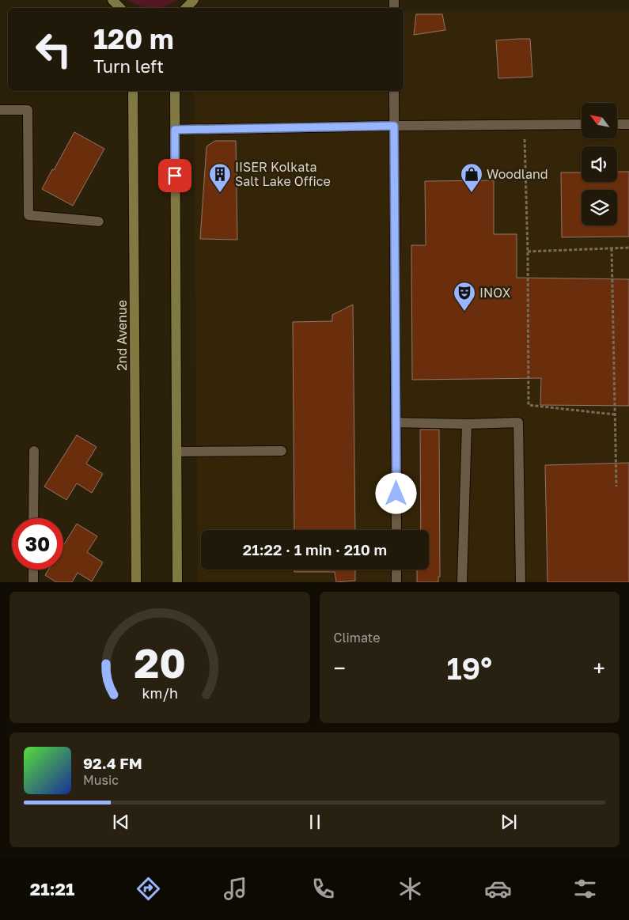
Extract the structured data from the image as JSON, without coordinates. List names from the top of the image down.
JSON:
{
  "streets": {
    "street": ["2nd Avenue"]
  },
  "places": {
    "building": ["IISER Kolkata Salt Lake Office"],
    "shop": ["Woodland"],
    "theatre": ["INOX"]
  },
  "north": "top left",
  "page": {
    "turn": ["120 m", "Turn left"],
    "limit": "30",
    "trip": "21:22 · 1 min · 210 m",
    "tile": "Climate",
    "heat": ["−", "19°", "+"],
    "song": ["92.4 FM", "Music"],
    "tabs": "21:21",
    "gauge": ["20", "km/h"]
  }
}
